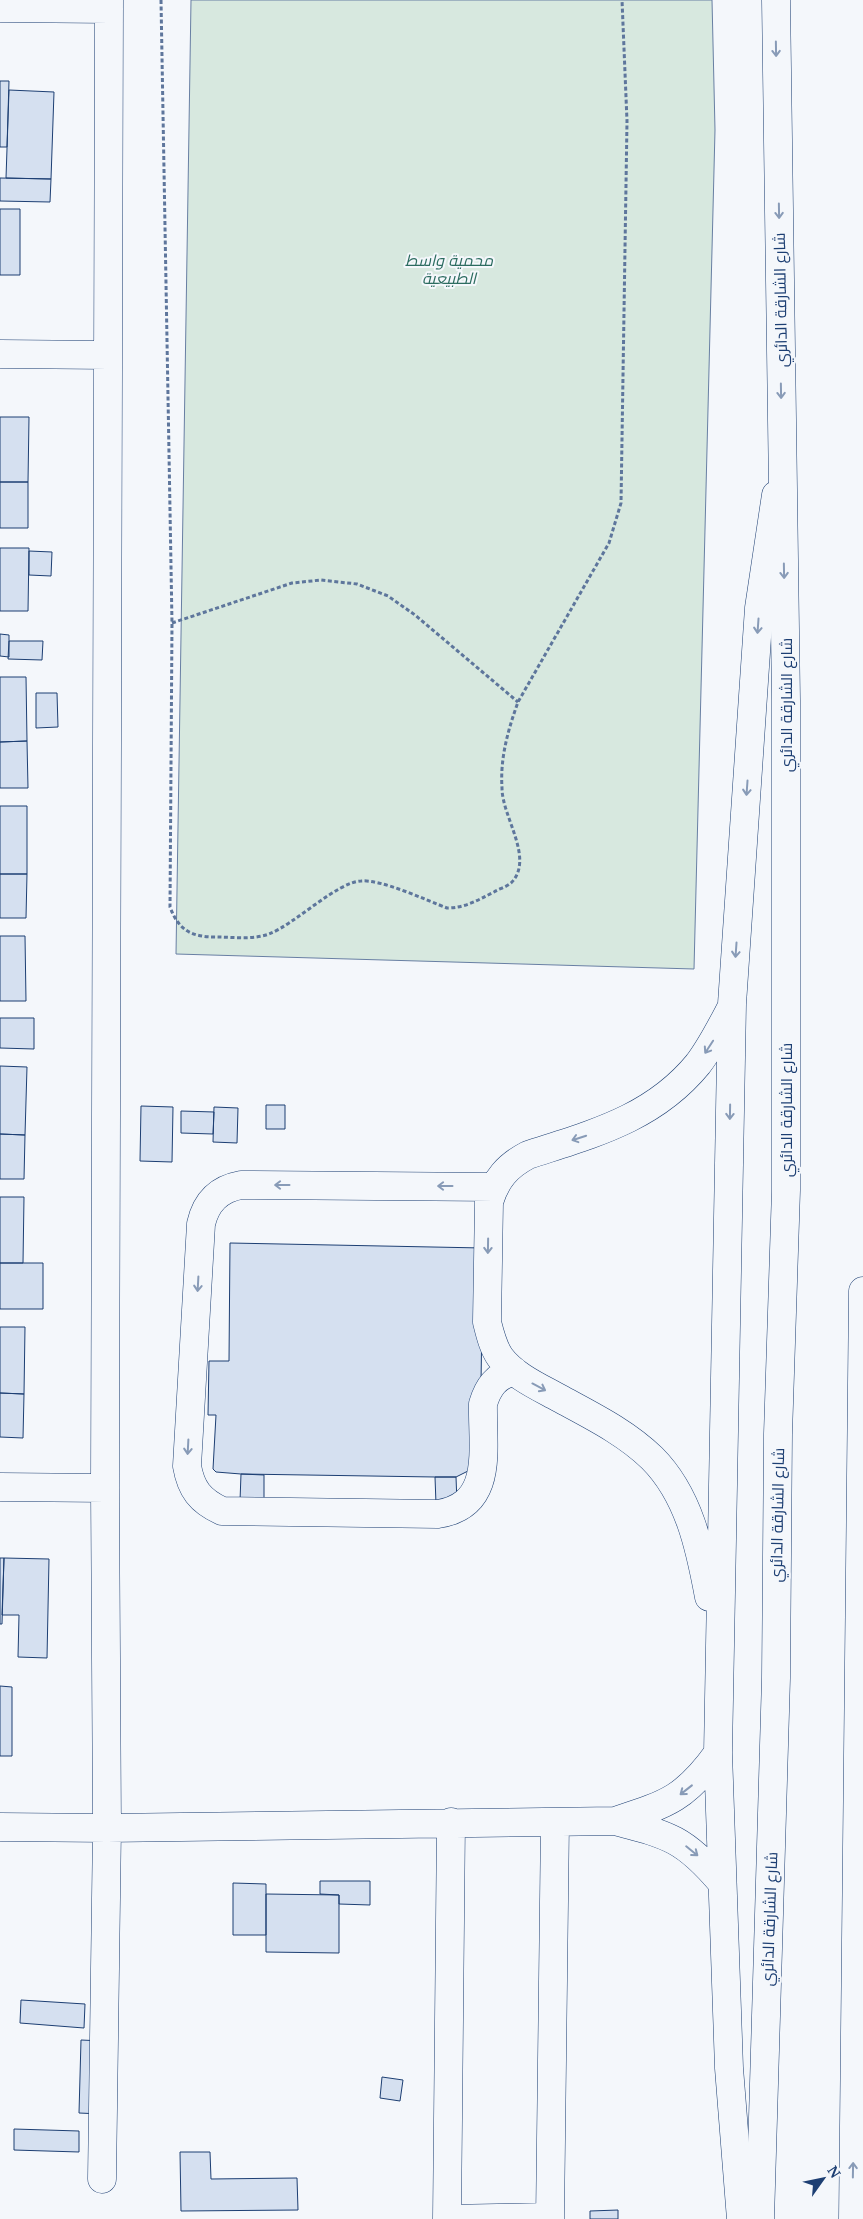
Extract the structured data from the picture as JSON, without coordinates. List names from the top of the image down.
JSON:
{
  "streets": {
    "main road": ["شارع الشارقة الدائري"]
  },
  "parks": ["محمية واسط الطبيعية"],
  "north": "top right"
}
